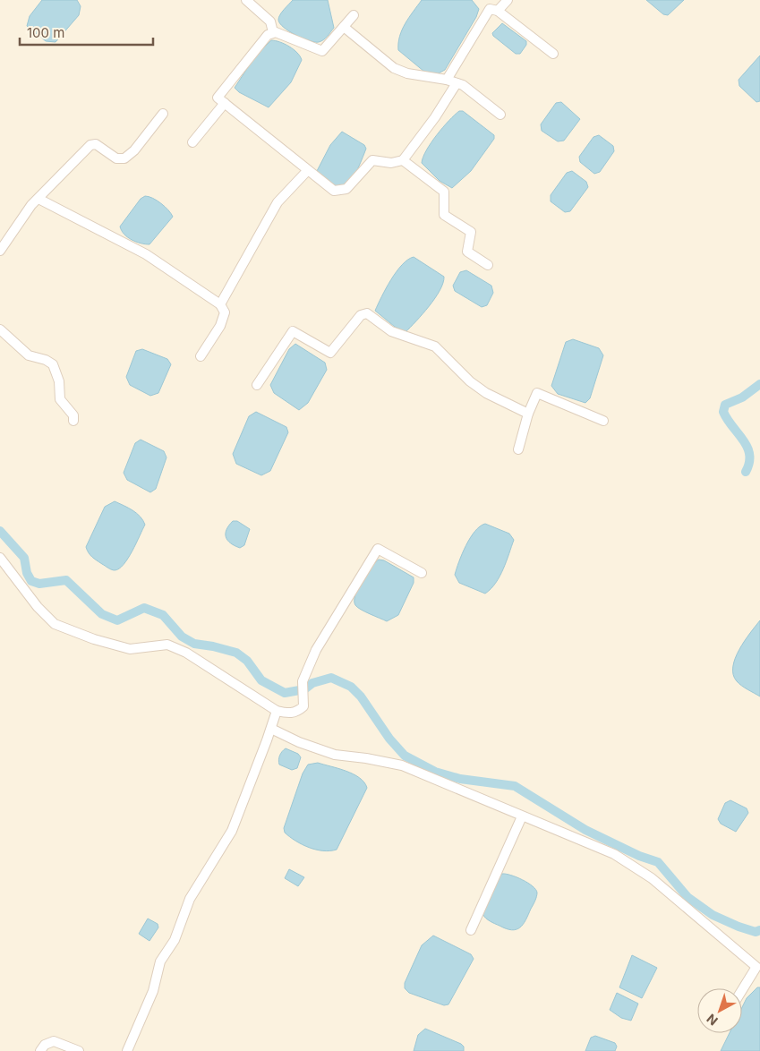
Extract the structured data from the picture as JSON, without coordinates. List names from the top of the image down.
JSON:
{
  "scale_bar": "100 m",
  "north": "bottom left"
}
